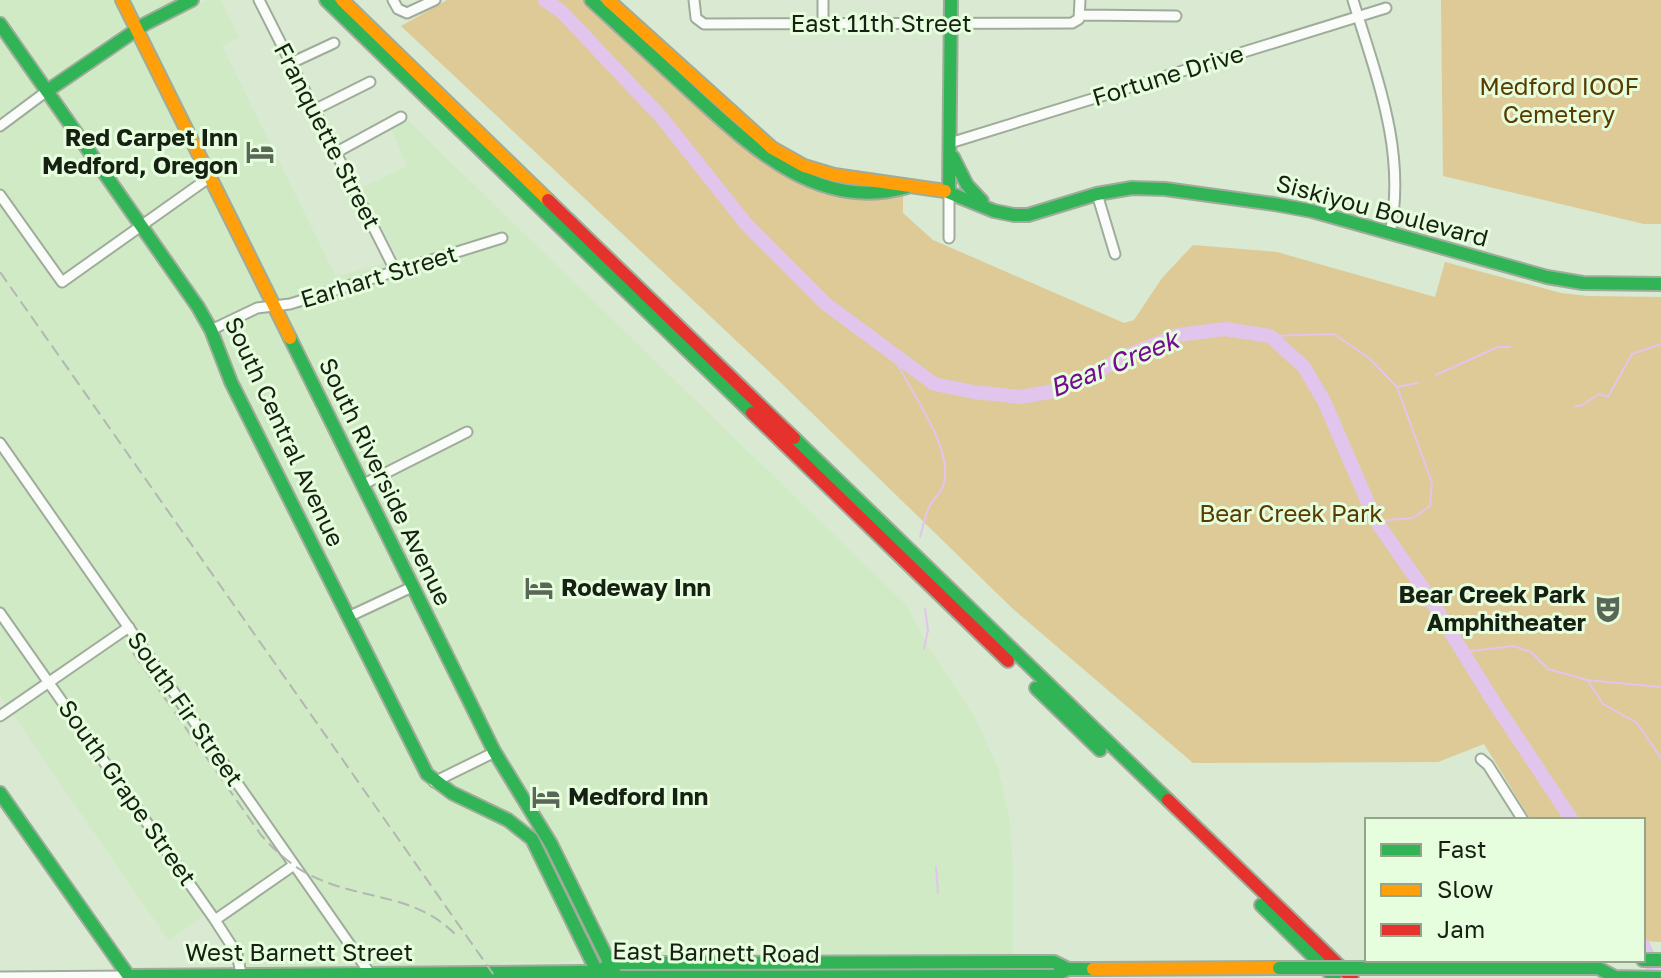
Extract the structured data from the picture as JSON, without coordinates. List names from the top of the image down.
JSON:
{
  "streets": {
    "main road": [
      "Siskiyou Boulevard",
      "South Central Avenue",
      "South Riverside Avenue",
      "West Barnett Street",
      "East Barnett Road"
    ],
    "street": [
      "East 11th Street",
      "Fortune Drive",
      "Franquette Street",
      "Earhart Street",
      "South Fir Street",
      "South Grape Street"
    ]
  },
  "crossings": [
    ["Franquette Street", "Earhart Street"],
    ["Earhart Street", "South Central Avenue"],
    ["Earhart Street", "South Riverside Avenue"],
    ["South Riverside Avenue", "East Barnett Road"],
    ["South Fir Street", "West Barnett Street"],
    ["South Grape Street", "West Barnett Street"],
    ["West Barnett Street", "East Barnett Road"]
  ],
  "water": ["Bear Creek"],
  "parks": ["Medford IOOF Cemetery", "Bear Creek Park"],
  "places": {
    "hotel": ["Red Carpet Inn Medford, Oregon", "Rodeway Inn", "Medford Inn"],
    "theatre": ["Bear Creek Park Amphitheater"]
  },
  "legend": ["Fast", "Slow", "Jam"]
}
